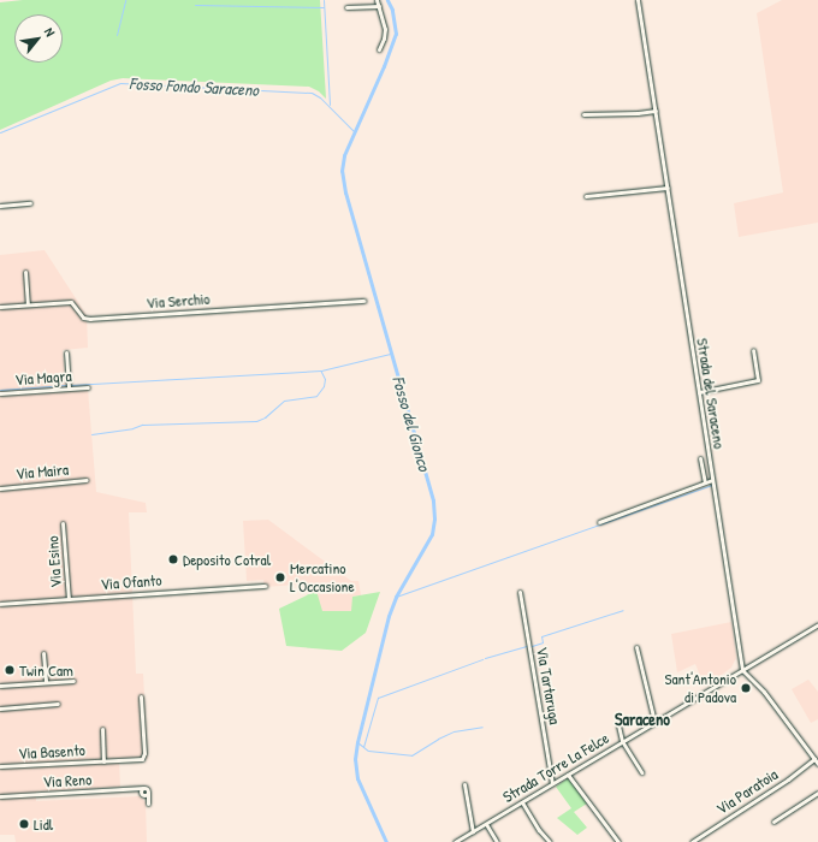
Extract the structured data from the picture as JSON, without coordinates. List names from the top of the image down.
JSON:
{
  "streets": {
    "street": [
      "Via Serchio",
      "Via Magra",
      "Strada del Saraceno",
      "Via Maira",
      "Via Esino",
      "Via Ofanto",
      "Via Tartaruga",
      "Via Basento",
      "Strada Torre La Felce",
      "Via Reno",
      "Via Paratoia"
    ]
  },
  "crossings": [
    ["Strada del Saraceno", "Strada Torre La Felce"],
    ["Via Esino", "Via Ofanto"],
    ["Via Tartaruga", "Strada Torre La Felce"]
  ],
  "districts": ["Saraceno"],
  "water": ["Fosso Fondo Saraceno", "Fosso del Gionco"],
  "places": [
    "Deposito Cotral",
    "Mercatino L'Occasione",
    "Twin Cam",
    "Sant'Antonio di Padova",
    "Lidl"
  ],
  "north": "top right"
}
